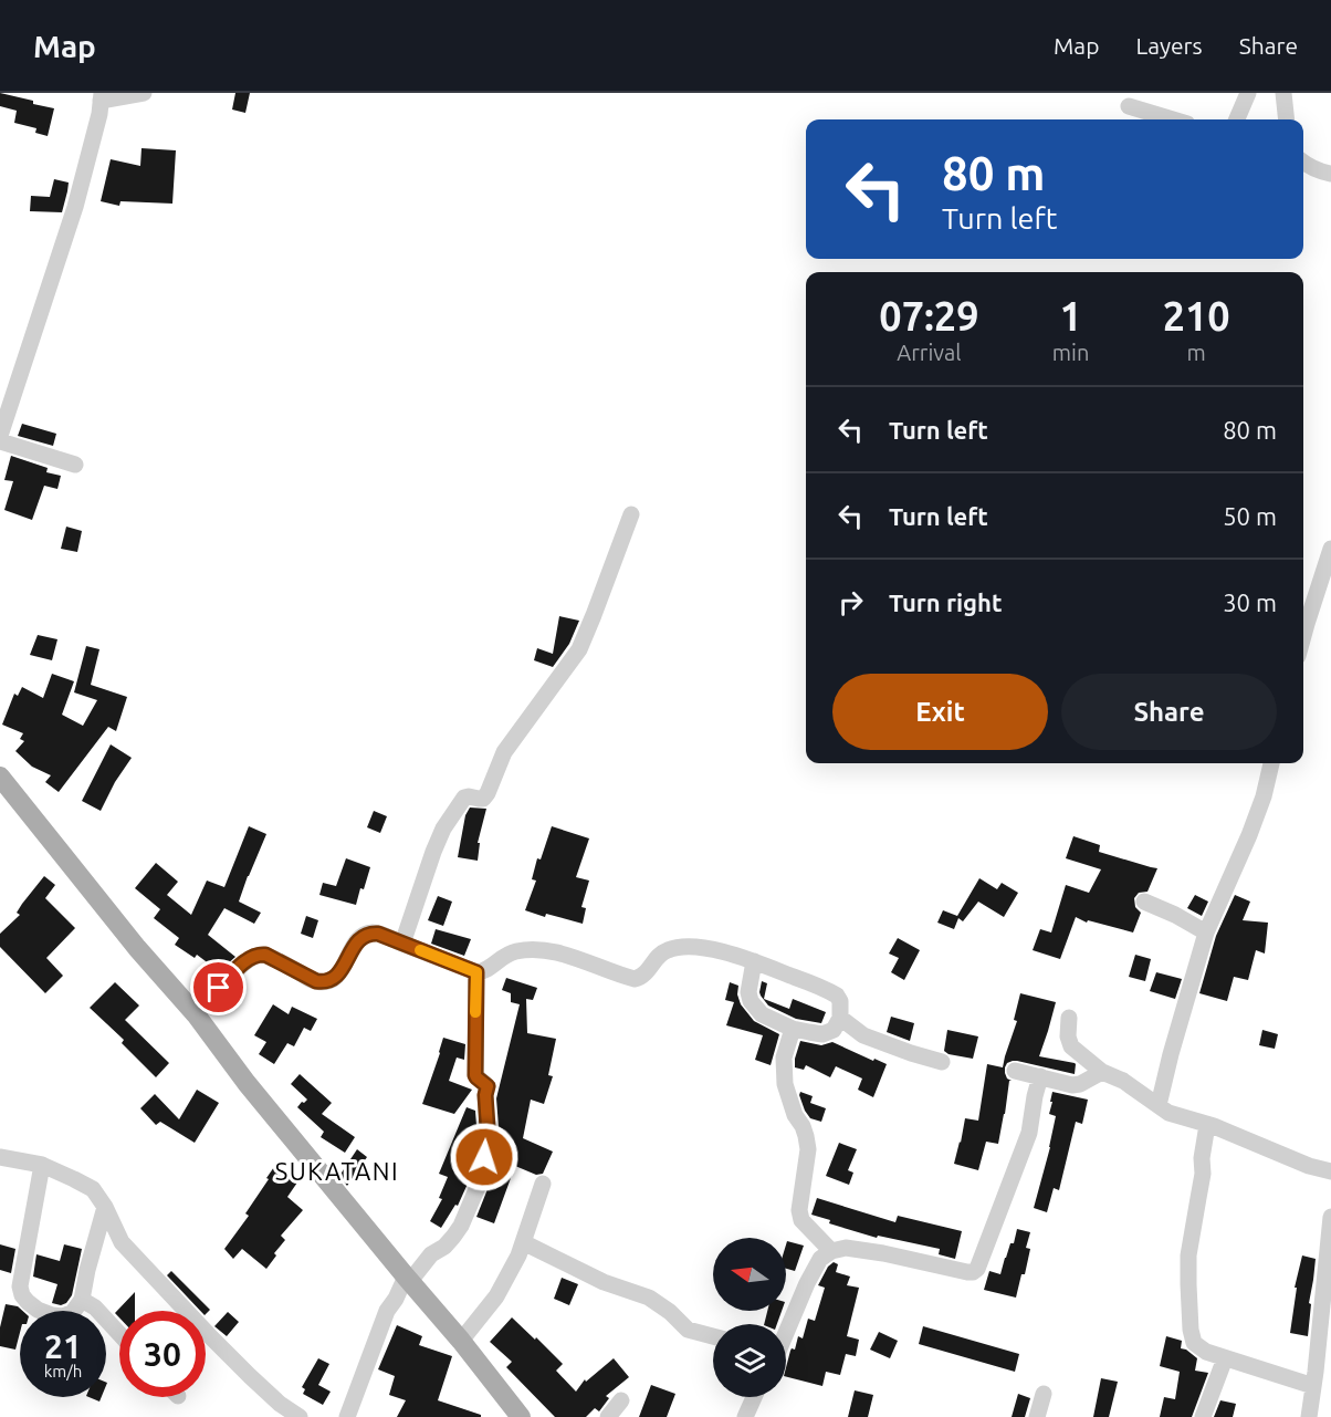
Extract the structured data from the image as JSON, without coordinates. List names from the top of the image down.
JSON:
{
  "districts": ["SUKATANI"],
  "north": "left",
  "page": {
    "header": "Map",
    "nav": ["Map", "Layers", "Share"],
    "turn": ["80 m", "Turn left"],
    "eta": [
      "07:29",
      "Arrival",
      "1",
      "min",
      "210",
      "m"
    ],
    "list": [
      {
        "name": "Turn left",
        "value": "80 m"
      },
      {
        "name": "Turn left",
        "value": "50 m"
      },
      {
        "name": "Turn right",
        "value": "30 m"
      }
    ],
    "buttons": ["Exit", "Share"],
    "speed": "21 km/h",
    "limit": "30"
  }
}
